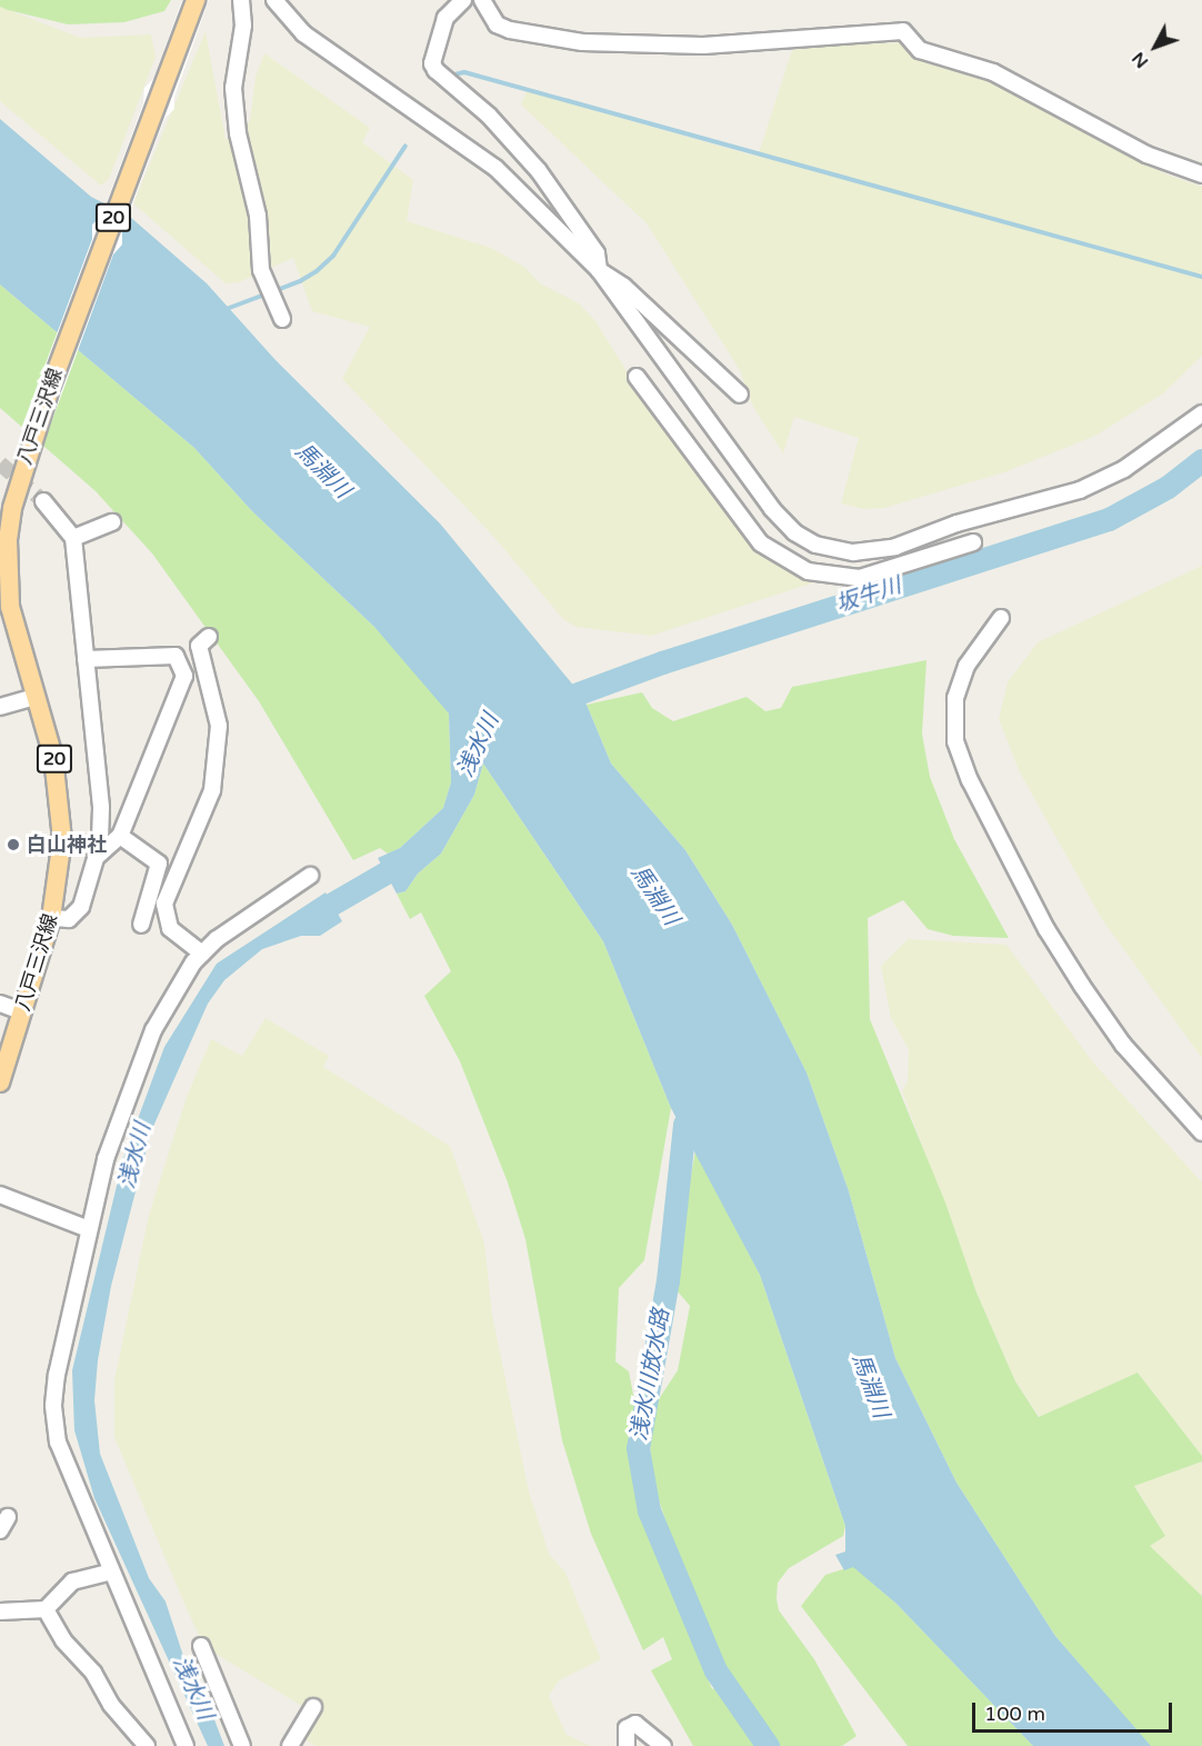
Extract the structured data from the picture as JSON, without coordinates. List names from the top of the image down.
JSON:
{
  "streets": {
    "main road": ["20", "八戸三沢線"]
  },
  "water": [
    "馬淵川",
    "坂牛川",
    "浅水川",
    "浅水川放水路"
  ],
  "places": ["白山神社"],
  "scale_bar": "100 m",
  "north": "bottom left"
}
